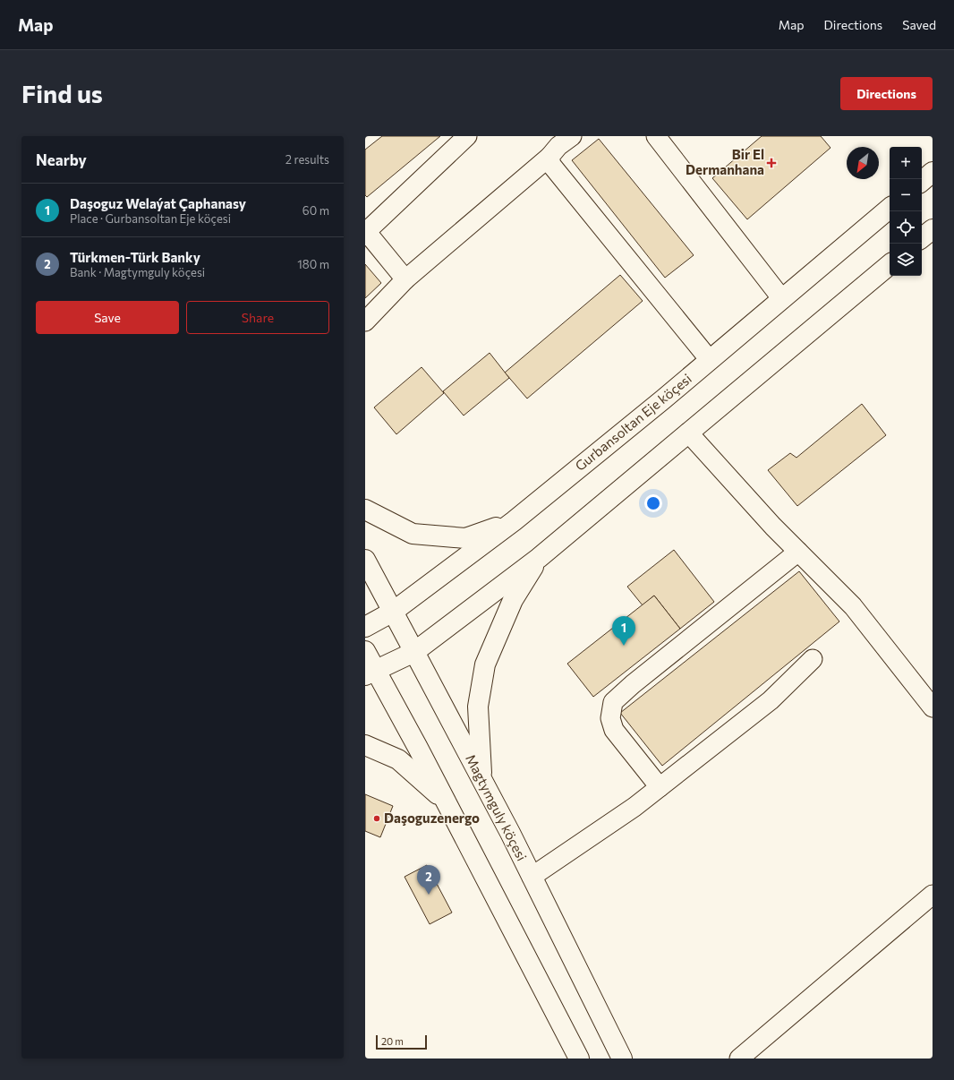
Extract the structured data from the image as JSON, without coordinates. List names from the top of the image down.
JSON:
{
  "streets": {
    "main road": ["Gurbansoltan Eje köçesi", "Magtymguly köçesi"]
  },
  "crossings": [
    ["Gurbansoltan Eje köçesi", "Magtymguly köçesi"]
  ],
  "places": {
    "health": ["Bir El Dermanhana"],
    "other": ["Daşoguzenergo"]
  },
  "scale_bar": "20 m",
  "north": "bottom left",
  "page": {
    "header": "Map",
    "nav": ["Map", "Directions", "Saved"],
    "buttons": [
      "Directions",
      ["Save", "Share"]
    ],
    "title": "Find us",
    "heading": ["Nearby", "2 results"],
    "map_buttons": ["+", "−"],
    "list": [
      {
        "mark": "1",
        "name": "Daşoguz Welaýat Çaphanasy",
        "note": "Place · Gurbansoltan Eje köçesi",
        "value": "60 m"
      },
      {
        "mark": "2",
        "name": "Türkmen-Türk Banky",
        "note": "Bank · Magtymguly köçesi",
        "value": "180 m"
      }
    ],
    "pins": ["1", "2"],
    "scale": "20 m"
  }
}
